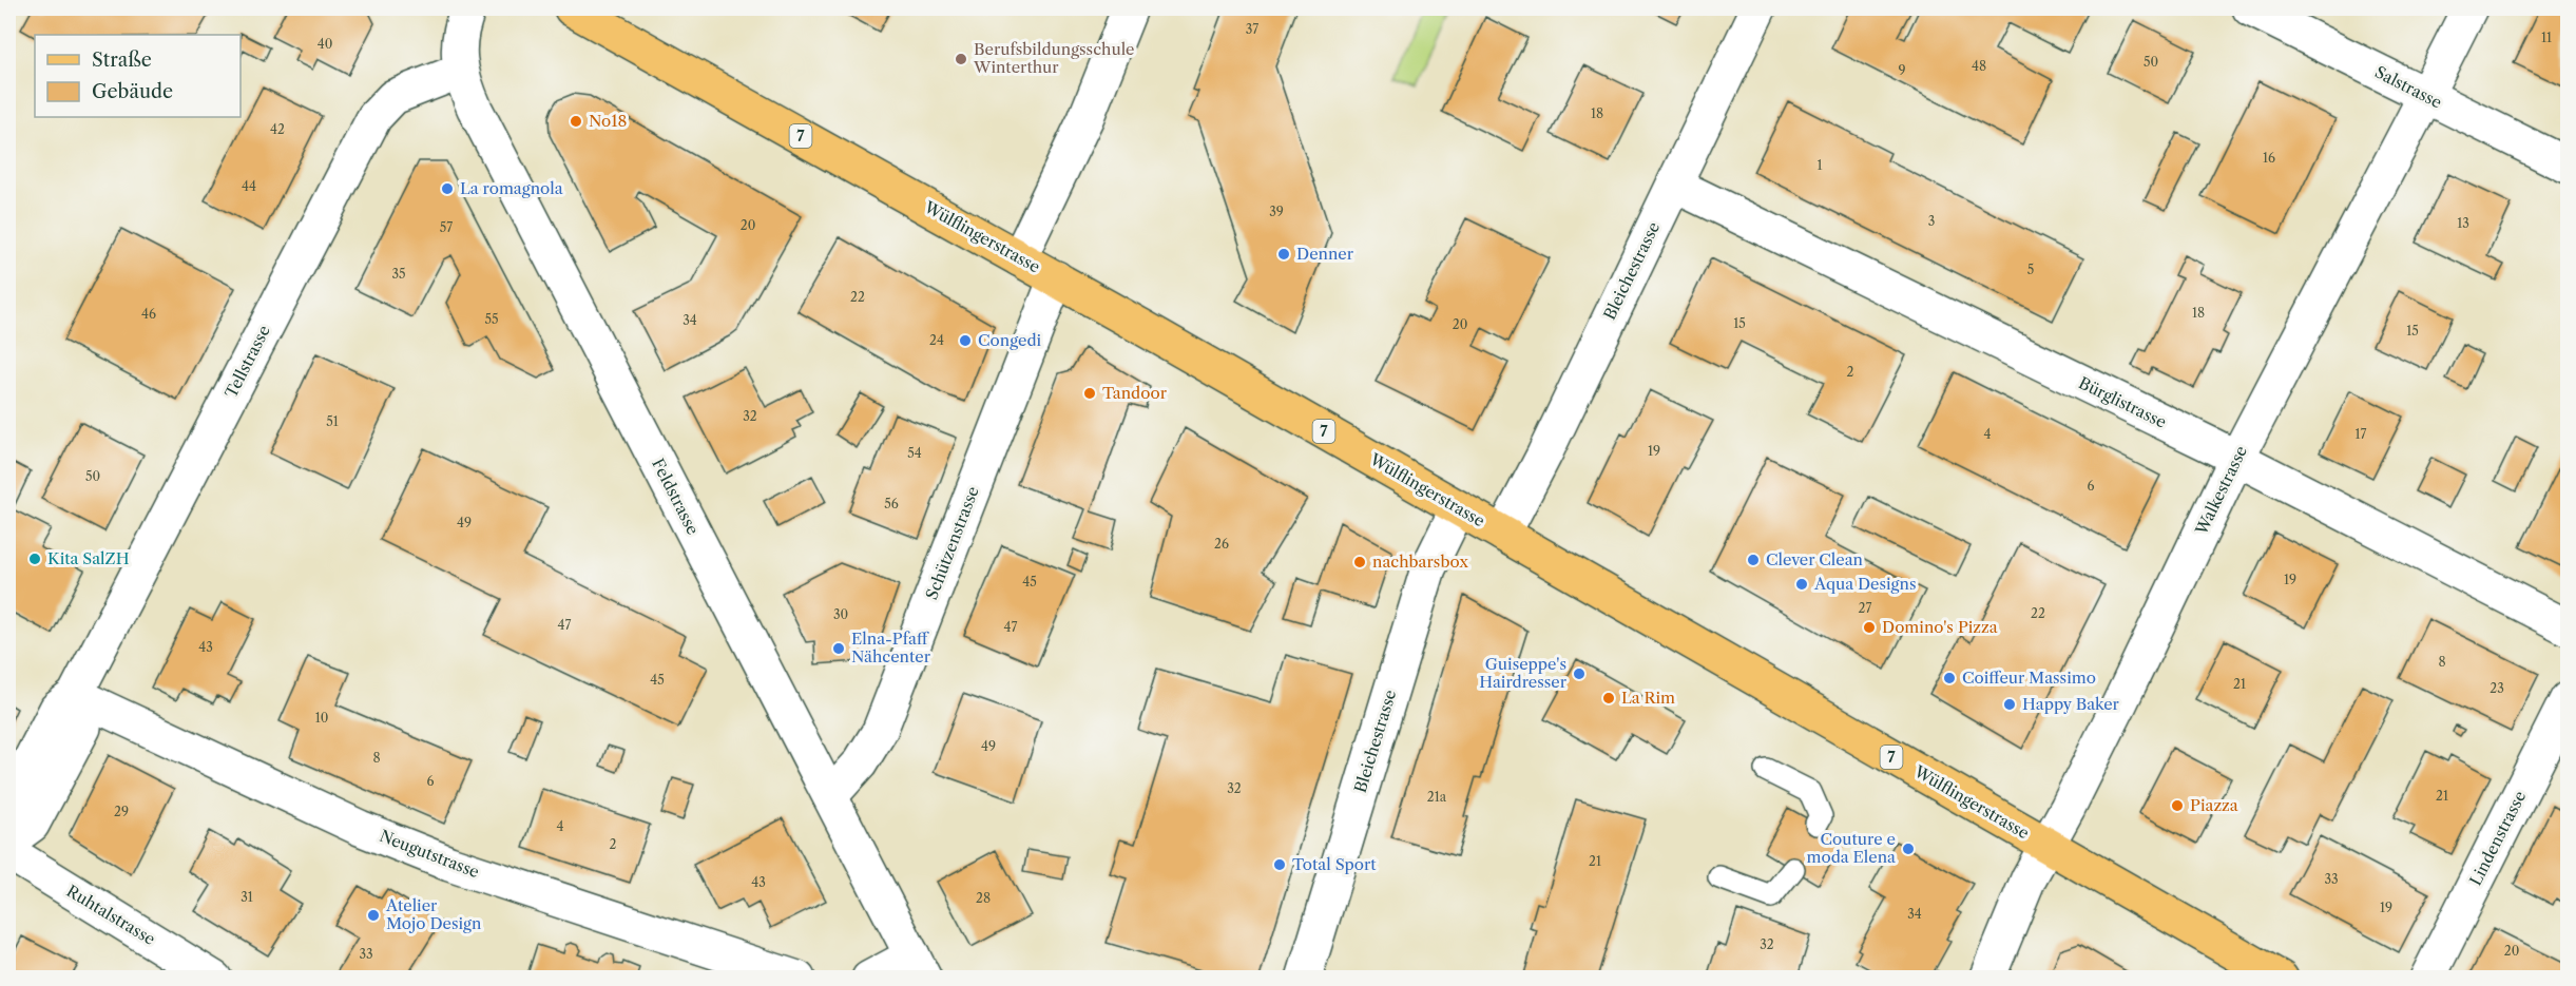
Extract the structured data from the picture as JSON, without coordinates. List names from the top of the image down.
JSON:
{
  "streets": {
    "main road": ["7", "Wülflingerstrasse"],
    "street": [
      "Salstrasse",
      "Bleichestrasse",
      "Tellstrasse",
      "Bürglistrasse",
      "Walkestrasse",
      "Feldstrasse",
      "Schützenstrasse",
      "Lindenstrasse",
      "Neugutstrasse",
      "Ruhtalstrasse"
    ]
  },
  "crossings": [
    ["Salstrasse", "Walkestrasse"],
    ["Wülflingerstrasse", "Bleichestrasse"],
    ["Wülflingerstrasse", "Walkestrasse"],
    ["Wülflingerstrasse", "Schützenstrasse"],
    ["Bleichestrasse", "Bürglistrasse"],
    ["Tellstrasse", "Feldstrasse"],
    ["Tellstrasse", "Neugutstrasse"],
    ["Bürglistrasse", "Walkestrasse"],
    ["Feldstrasse", "Schützenstrasse"]
  ],
  "places": [
    "Berufsbildungsschule Winterthur",
    "No18",
    "La romagnola",
    "Denner",
    "Congedi",
    "Tandoor",
    "Kita SalZH",
    "Clever Clean",
    "nachbarsbox",
    "Aqua Designs",
    "Domino's Pizza",
    "Elna-Pfaff Nähcenter",
    "Guiseppe's Hairdresser",
    "Coiffeur Massimo",
    "La Rim",
    "Happy Baker",
    "Piazza",
    "Couture e moda Elena",
    "Total Sport",
    "Atelier Mojo Design"
  ],
  "house_numbers": [
    "37",
    "11",
    "40",
    "50",
    "48",
    "9",
    "18",
    "42",
    "16",
    "1",
    "44",
    "39",
    "3",
    "13",
    "20",
    "57",
    "5",
    "35",
    "22",
    "18",
    "46",
    "55",
    "34",
    "15",
    "20",
    "15",
    "24",
    "2",
    "32",
    "51",
    "4",
    "17",
    "19",
    "54",
    "50",
    "6",
    "56",
    "49",
    "26",
    "19",
    "45",
    "27",
    "22",
    "30",
    "47",
    "47",
    "43",
    "8",
    "45",
    "21",
    "23",
    "10",
    "49",
    "8",
    "6",
    "32",
    "21",
    "21a",
    "29",
    "4",
    "2",
    "21",
    "33",
    "43",
    "31",
    "28",
    "19",
    "34",
    "32",
    "20",
    "33"
  ],
  "legend": ["Straße", "Gebäude"]
}
